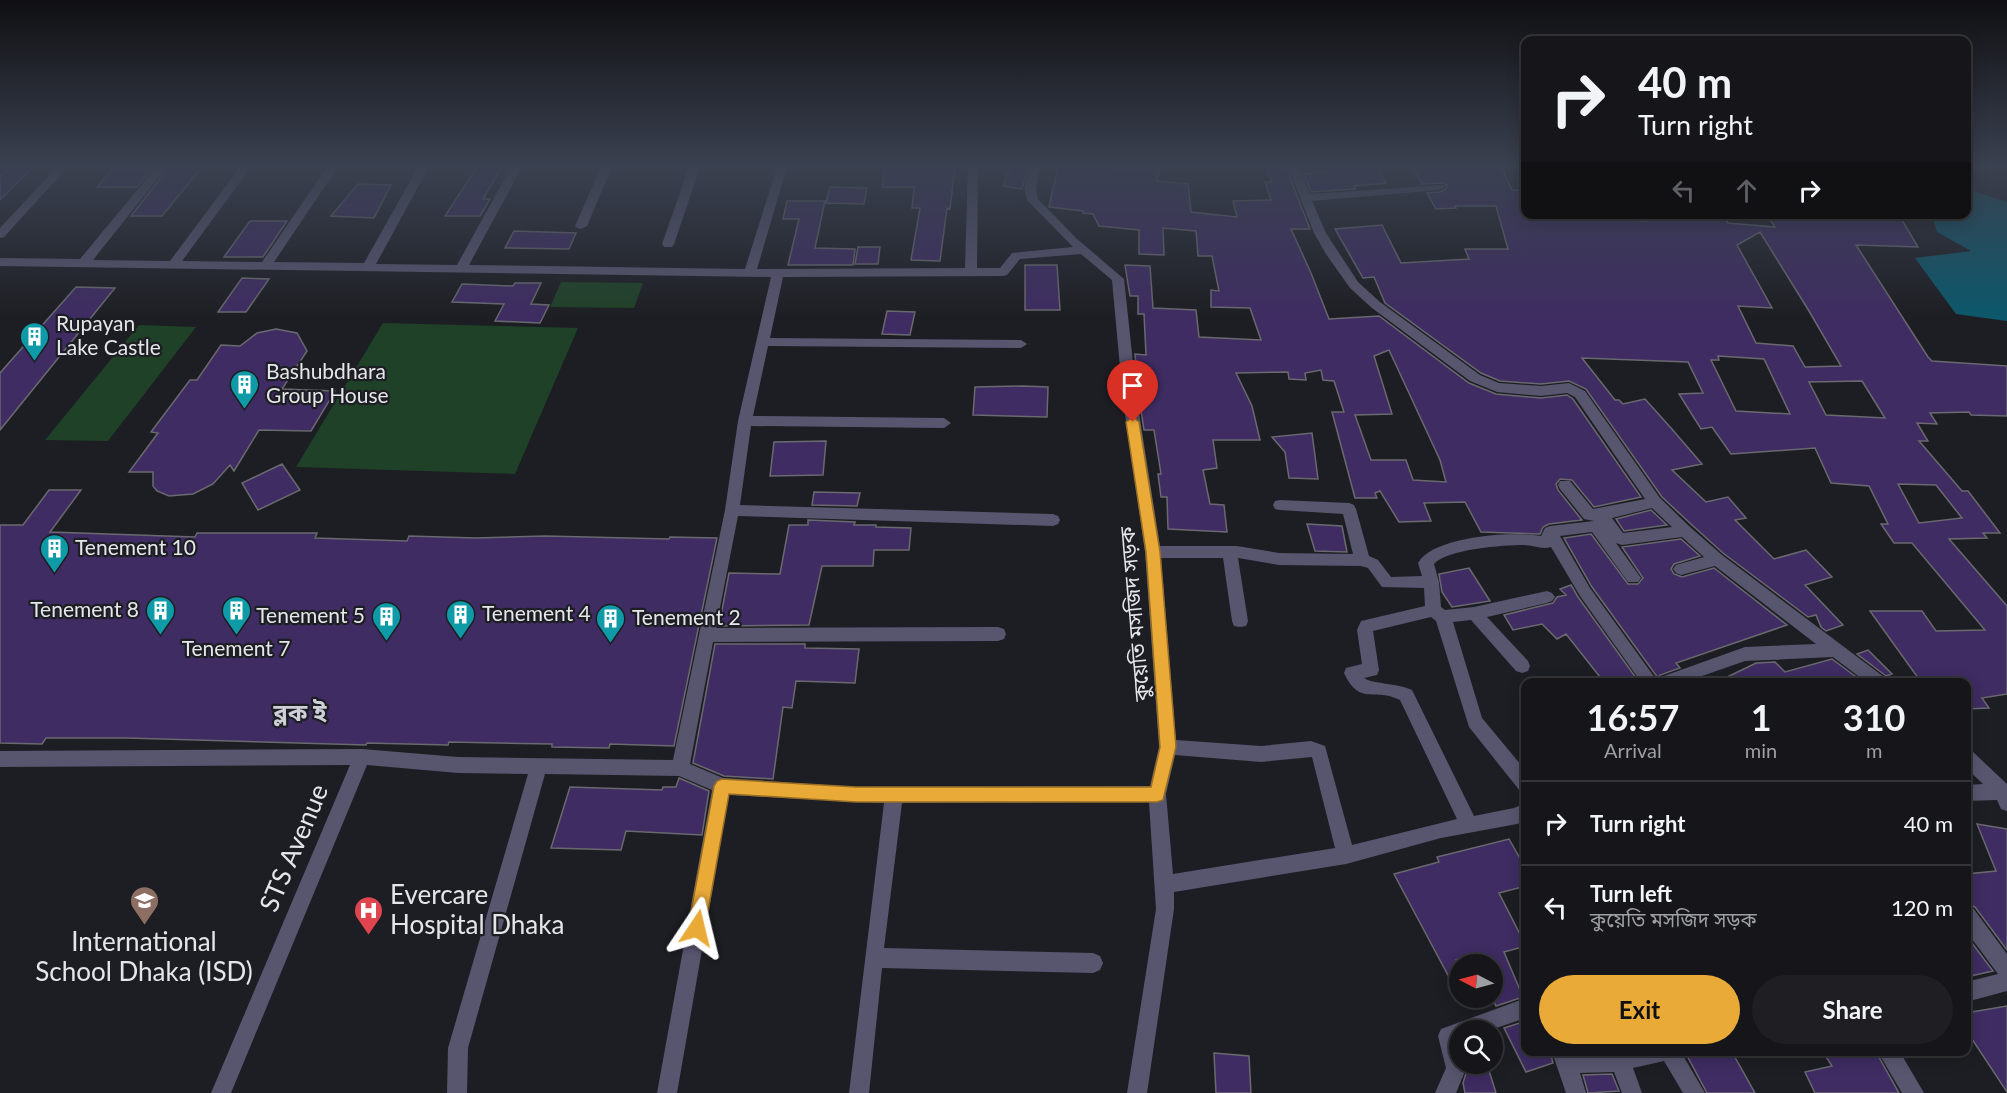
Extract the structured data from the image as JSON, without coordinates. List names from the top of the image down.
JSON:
{
  "streets": {
    "street": ["কুয়েতি মসজিদ সড়ক", "STS Avenue"]
  },
  "districts": ["ব্লক ই"],
  "places": {
    "building": [
      "Rupayan Lake Castle",
      "Bashubdhara Group House",
      "Tenement 10",
      "Tenement 8",
      "Tenement 7",
      "Tenement 4",
      "Tenement 5",
      "Tenement 2"
    ],
    "school or university": ["International School Dhaka (ISD)"],
    "hospital": ["Evercare Hospital Dhaka"]
  },
  "north": "left",
  "page": {
    "turn": ["40 m", "Turn right"],
    "eta": [
      "16:57",
      "Arrival",
      "1",
      "min",
      "310",
      "m"
    ],
    "list": [
      {
        "name": "Turn right",
        "value": "40 m"
      },
      {
        "name": "Turn left",
        "note": "কুয়েতি মসজিদ সড়ক",
        "value": "120 m"
      }
    ],
    "buttons": ["Exit", "Share"]
  }
}
